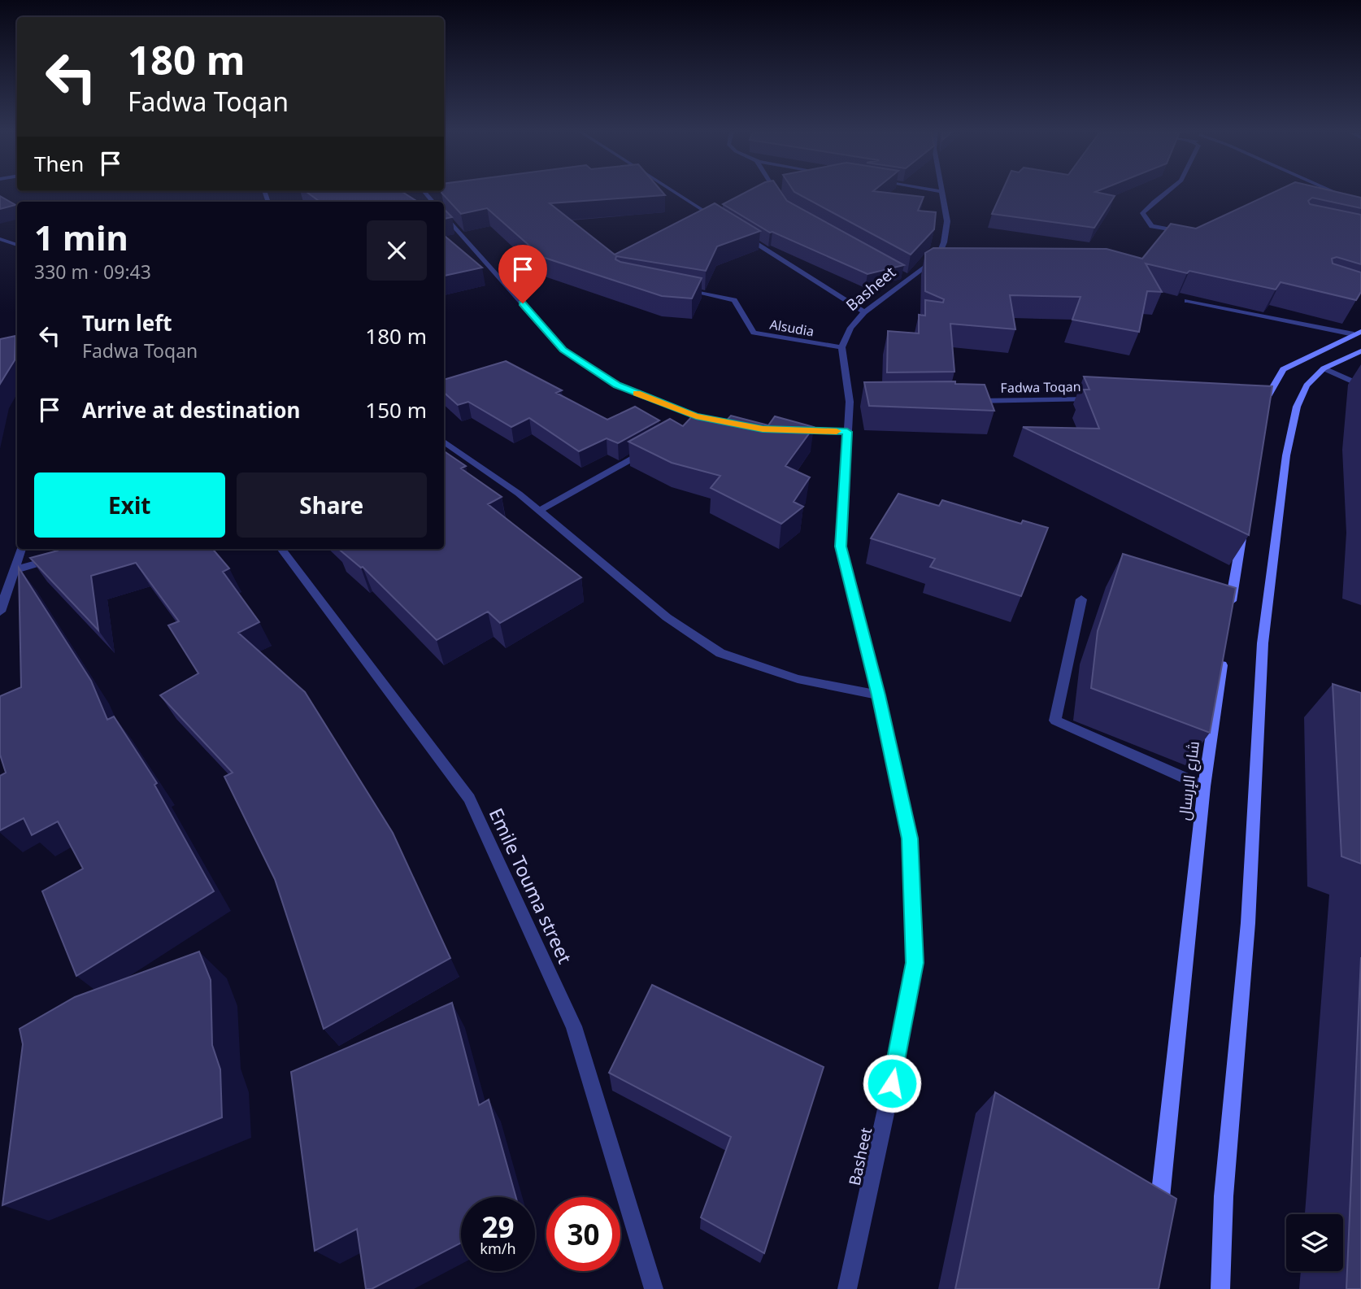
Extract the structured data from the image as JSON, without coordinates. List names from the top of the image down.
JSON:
{
  "streets": {
    "main road": ["شارع الإرسال"],
    "street": [
      "Basheet",
      "Alsudia",
      "Fadwa Toqan",
      "Emile Touma street"
    ]
  },
  "crossings": [
    ["Basheet", "Alsudia"]
  ],
  "page": {
    "turn": ["180 m", "Fadwa Toqan"],
    "then": "Then",
    "heading": ["1 min", "330 m · 09:43"],
    "list": [
      {
        "name": "Turn left",
        "note": "Fadwa Toqan",
        "value": "180 m"
      },
      {
        "name": "Arrive at destination",
        "value": "150 m"
      }
    ],
    "buttons": ["Exit", "Share"],
    "speed": "29 km/h",
    "limit": "30"
  }
}
